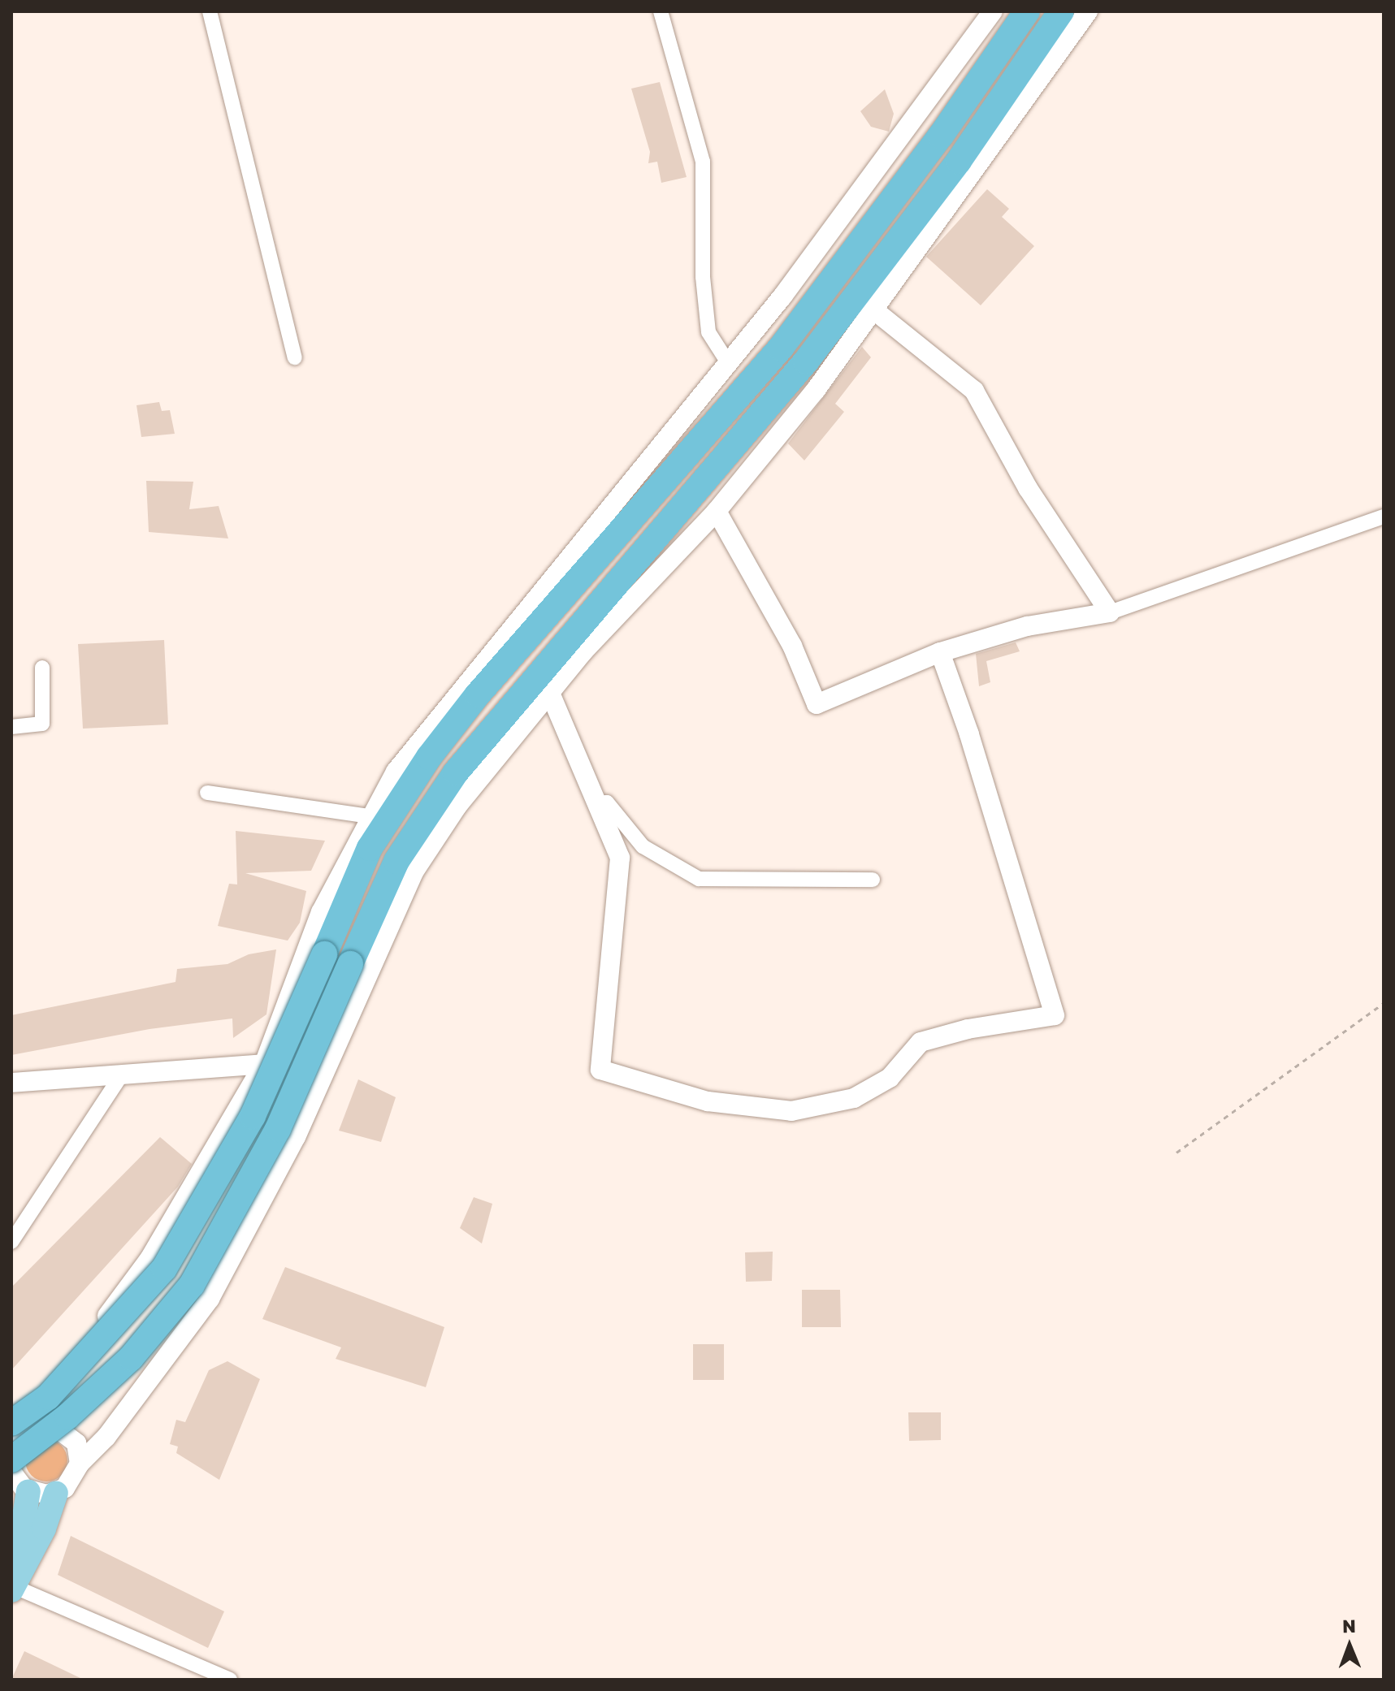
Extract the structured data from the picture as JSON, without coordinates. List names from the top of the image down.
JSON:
{
  "north": "top"
}
